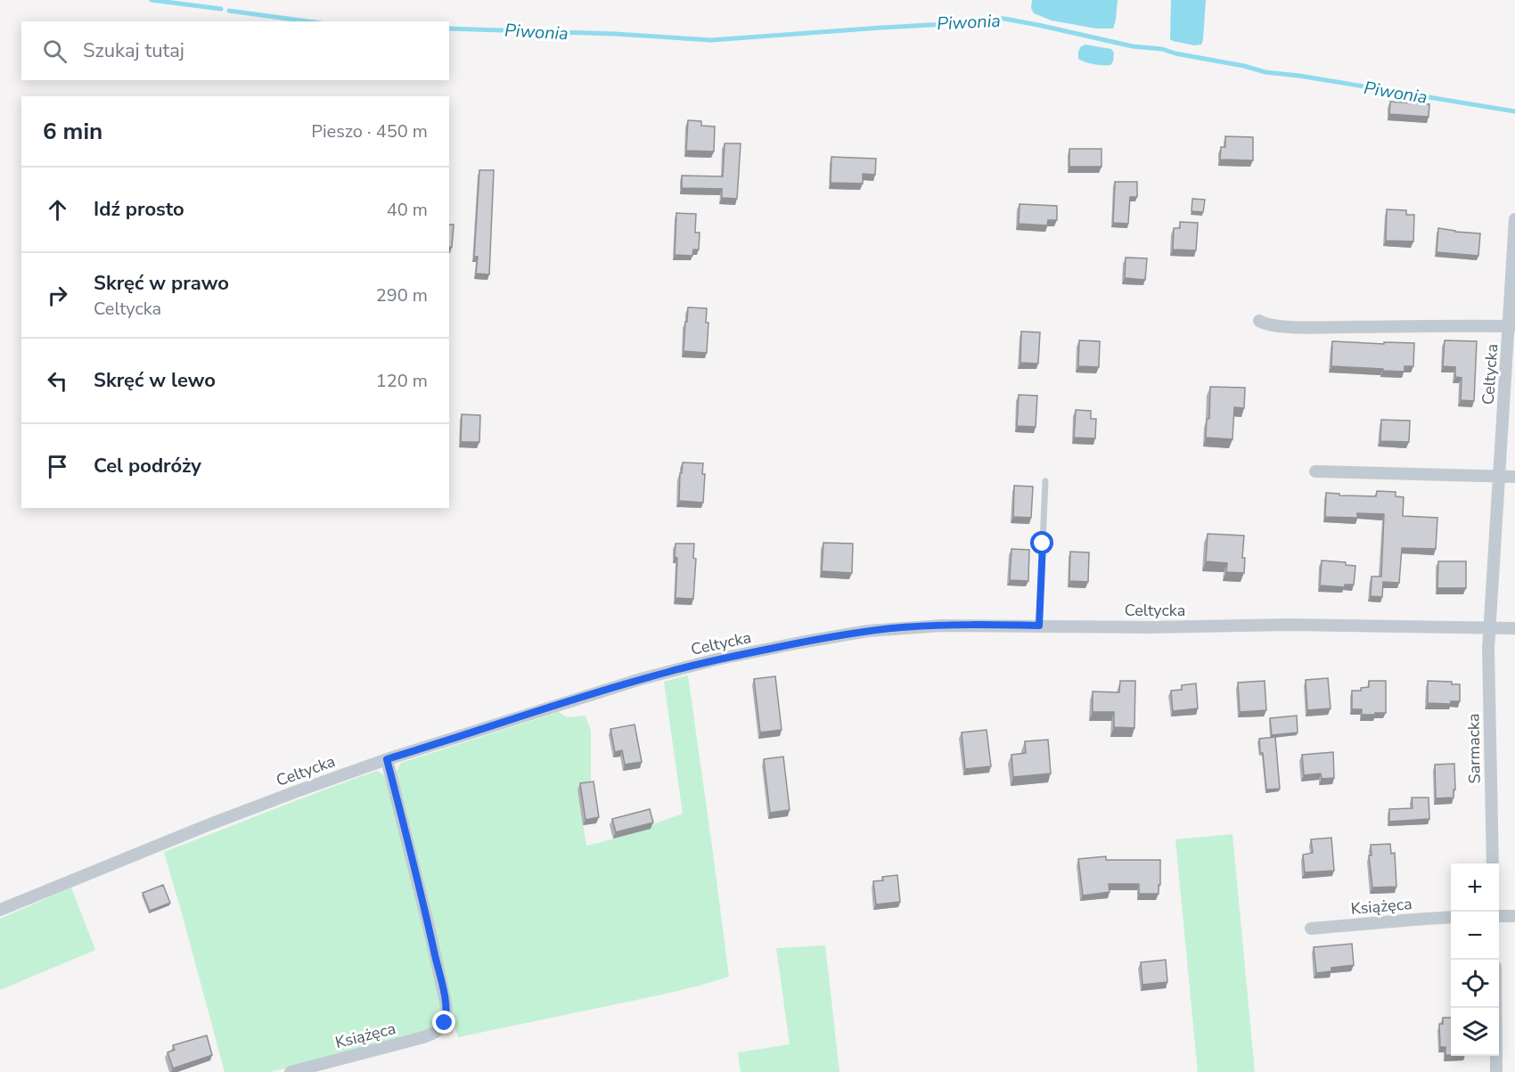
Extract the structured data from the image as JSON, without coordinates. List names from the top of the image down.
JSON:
{
  "streets": {
    "street": ["Celtycka", "Sarmacka", "Książęca"]
  },
  "crossings": [
    ["Celtycka", "Sarmacka"],
    ["Celtycka", "Książęca"]
  ],
  "water": ["Piwonia"],
  "page": {
    "search": "Szukaj tutaj",
    "heading": ["6 min", "Pieszo · 450 m"],
    "list": [
      ["Idź prosto", "40 m"],
      ["Skręć w prawo", "Celtycka", "290 m"],
      ["Skręć w lewo", "120 m"],
      "Cel podróży"
    ],
    "map_buttons": ["+", "−"]
  }
}
